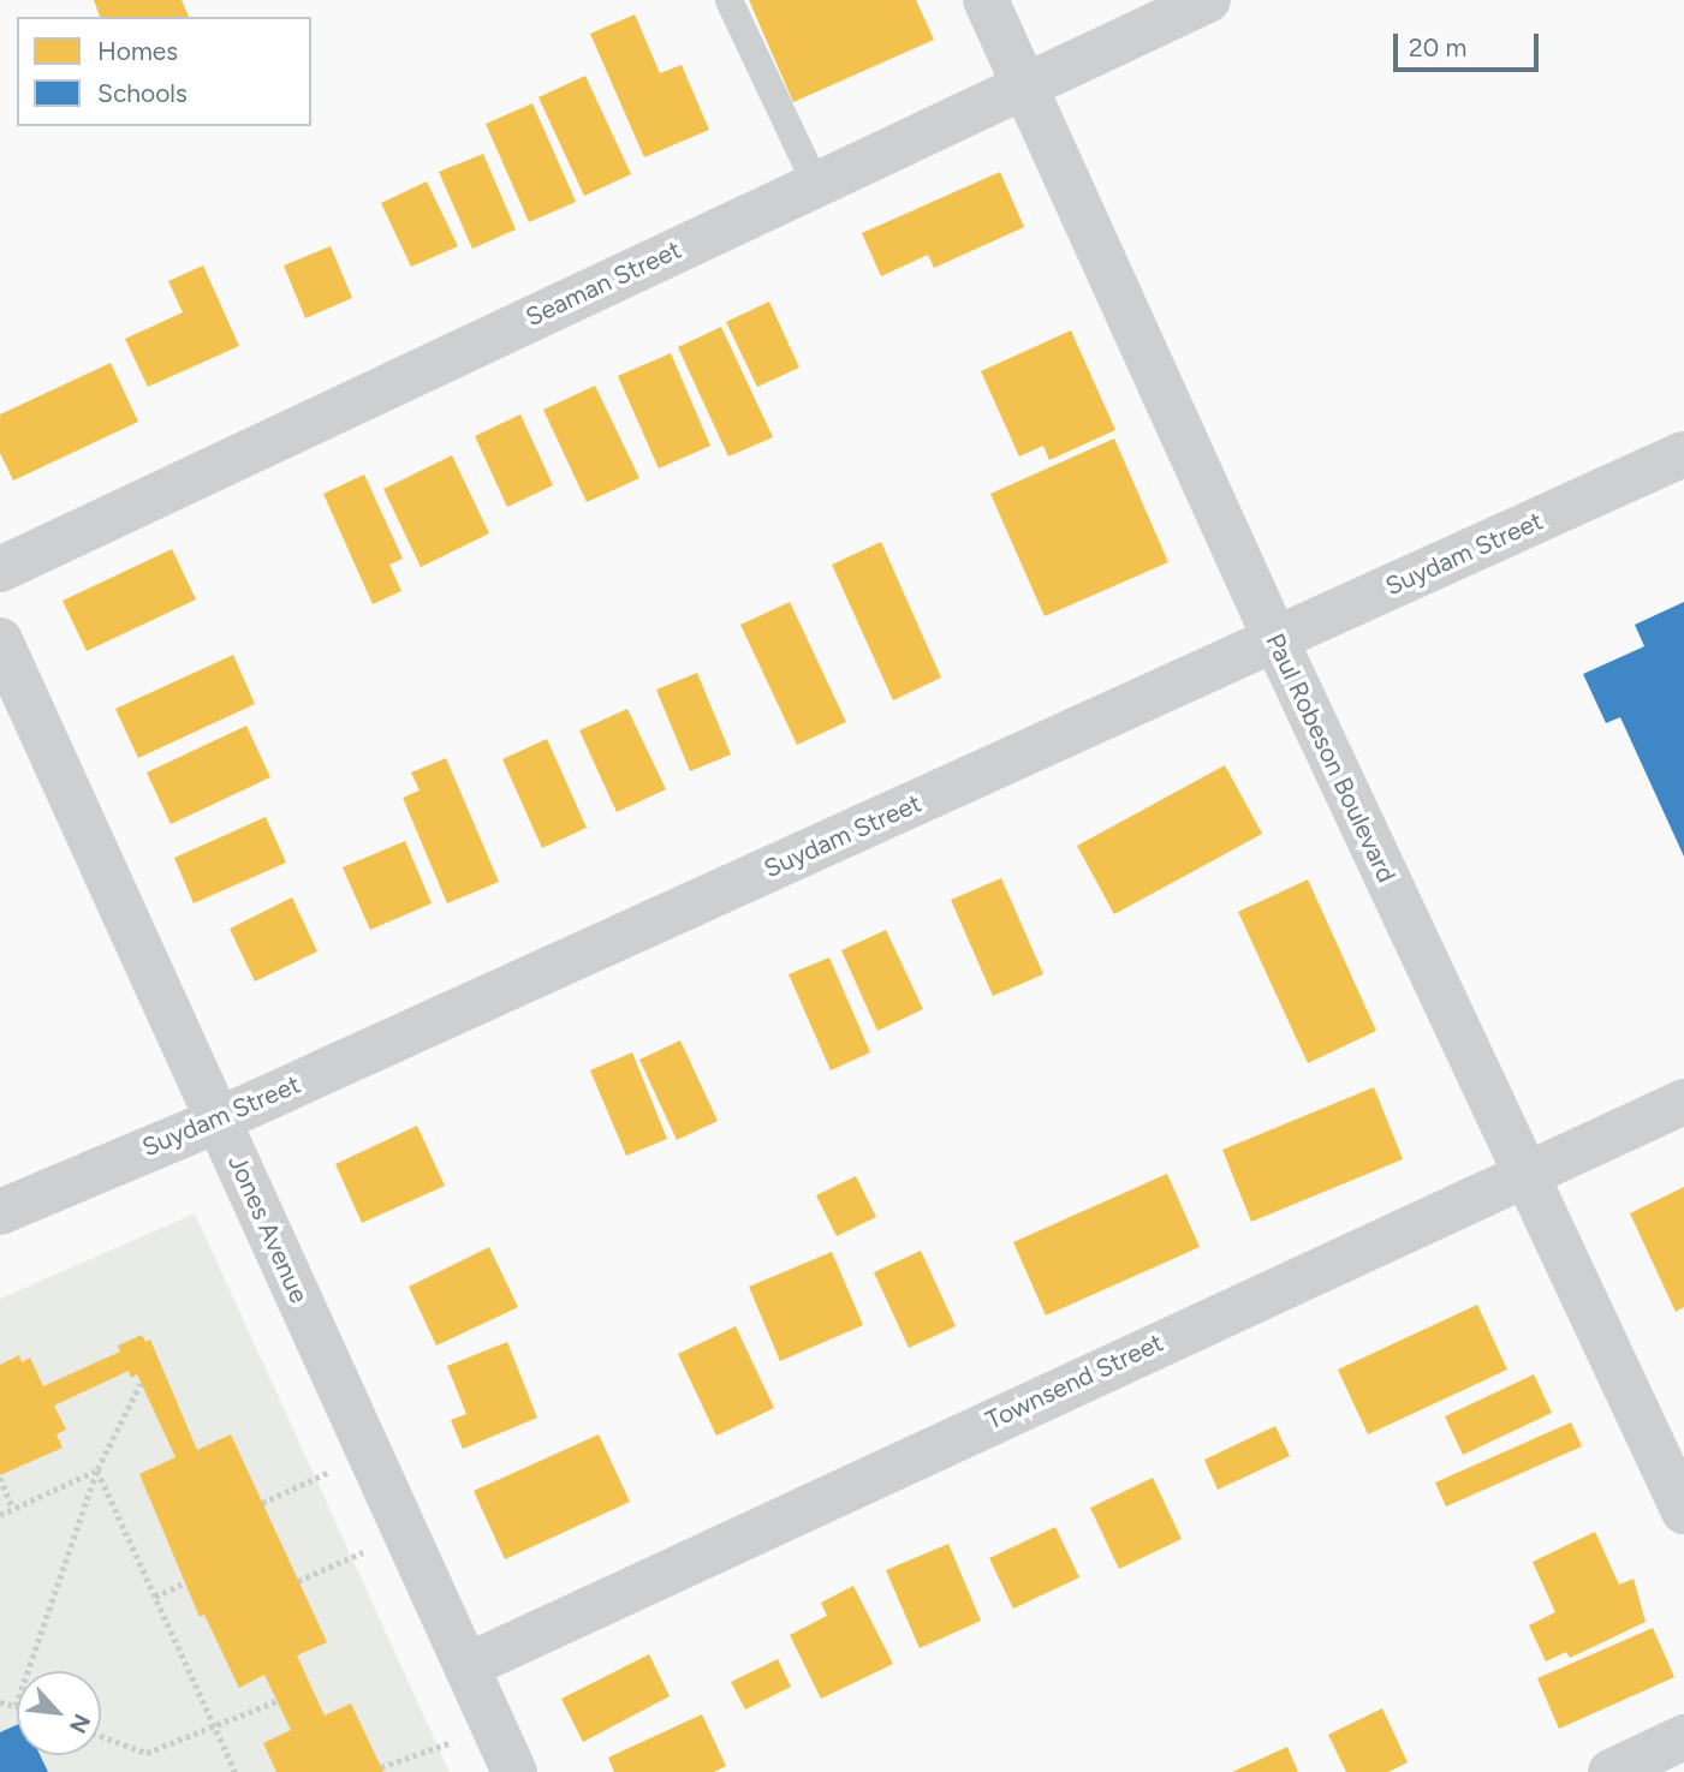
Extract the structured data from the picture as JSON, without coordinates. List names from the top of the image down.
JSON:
{
  "streets": {
    "street": [
      "Seaman Street",
      "Suydam Street",
      "Paul Robeson Boulevard",
      "Jones Avenue",
      "Townsend Street"
    ]
  },
  "crossings": [
    ["Seaman Street", "Paul Robeson Boulevard"],
    ["Suydam Street", "Paul Robeson Boulevard"],
    ["Suydam Street", "Jones Avenue"],
    ["Paul Robeson Boulevard", "Townsend Street"],
    ["Jones Avenue", "Townsend Street"]
  ],
  "legend": ["Homes", "Schools"],
  "scale_bar": "20 m",
  "north": "bottom right"
}
